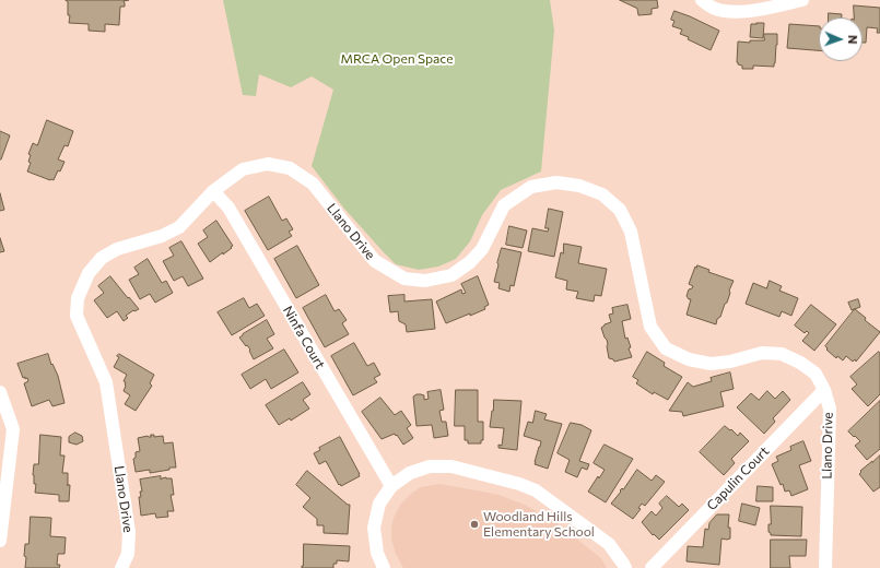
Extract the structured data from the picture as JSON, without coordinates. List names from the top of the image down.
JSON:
{
  "streets": {
    "street": ["Llano Drive", "Ninfa Court", "Capulin Court"]
  },
  "crossings": [
    ["Llano Drive", "Ninfa Court"],
    ["Llano Drive", "Capulin Court"]
  ],
  "parks": ["MRCA Open Space"],
  "places": ["Woodland Hills Elementary School"],
  "north": "right"
}
